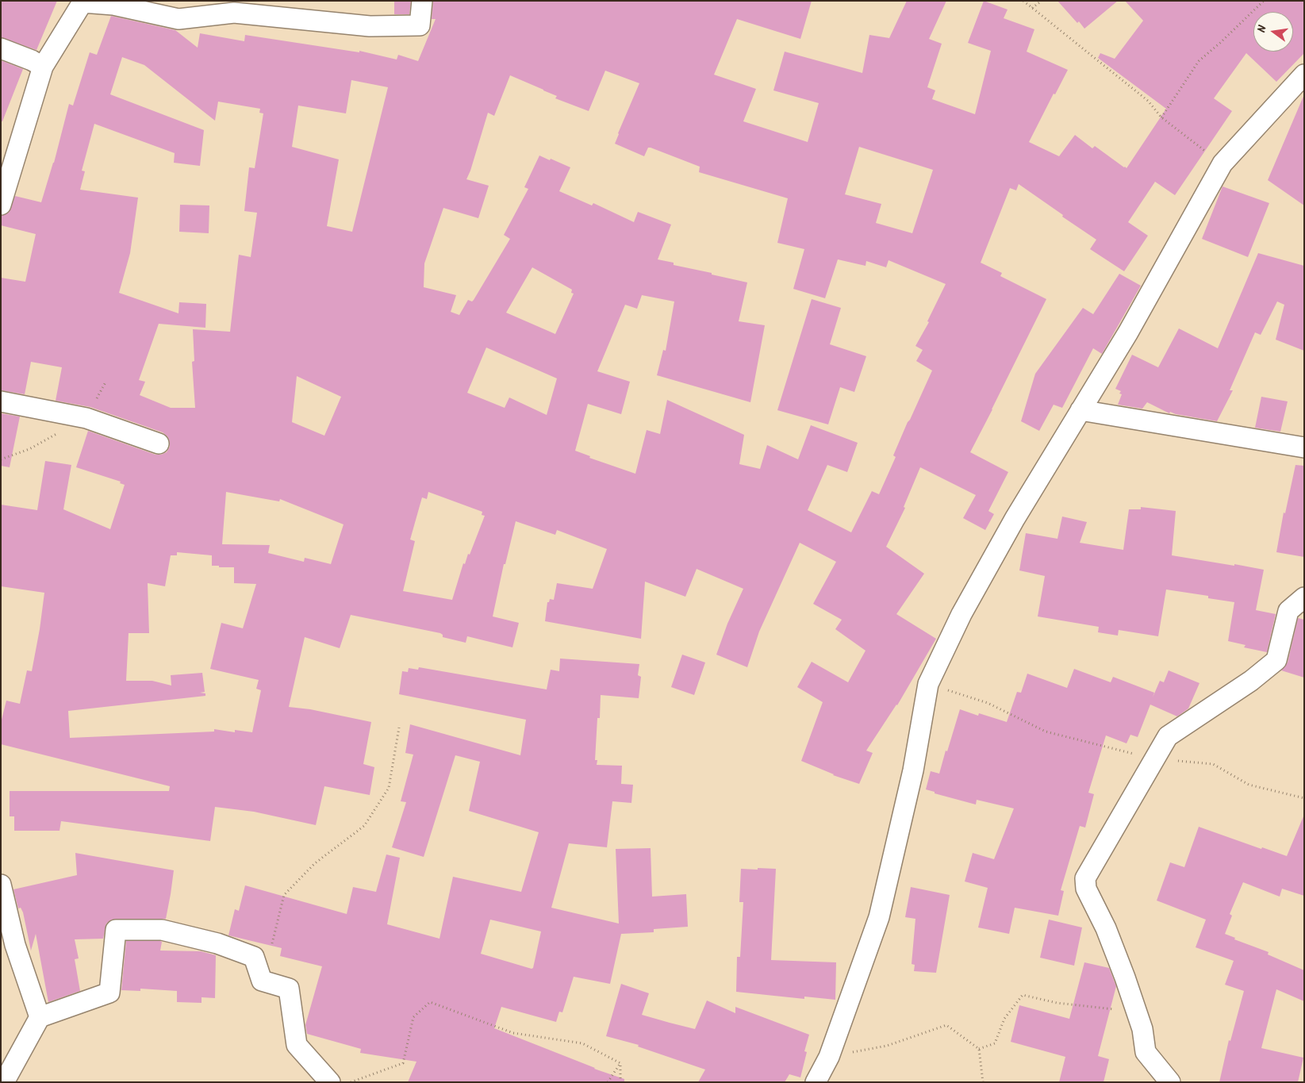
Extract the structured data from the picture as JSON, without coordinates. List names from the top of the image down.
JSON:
{
  "north": "left"
}
